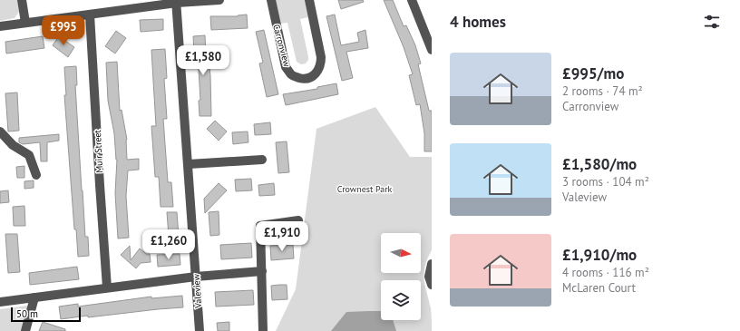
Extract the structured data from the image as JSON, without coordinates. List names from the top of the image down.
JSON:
{
  "streets": {
    "street": ["Carronview", "Muir Street", "Valeview"]
  },
  "parks": ["Crownest Park"],
  "scale_bar": "50 m",
  "north": "right",
  "page": {
    "heading": "4 homes",
    "price": [
      "£995",
      "£1,580",
      "£1,910",
      "£1,260"
    ],
    "list": [
      {
        "name": "£995/mo",
        "note": "2 rooms · 74 m² · Carronview"
      },
      {
        "name": "£1,580/mo",
        "note": "3 rooms · 104 m² · Valeview"
      },
      {
        "name": "£1,910/mo",
        "note": "4 rooms · 116 m² · McLaren Court"
      }
    ],
    "scale": "50 m"
  }
}
